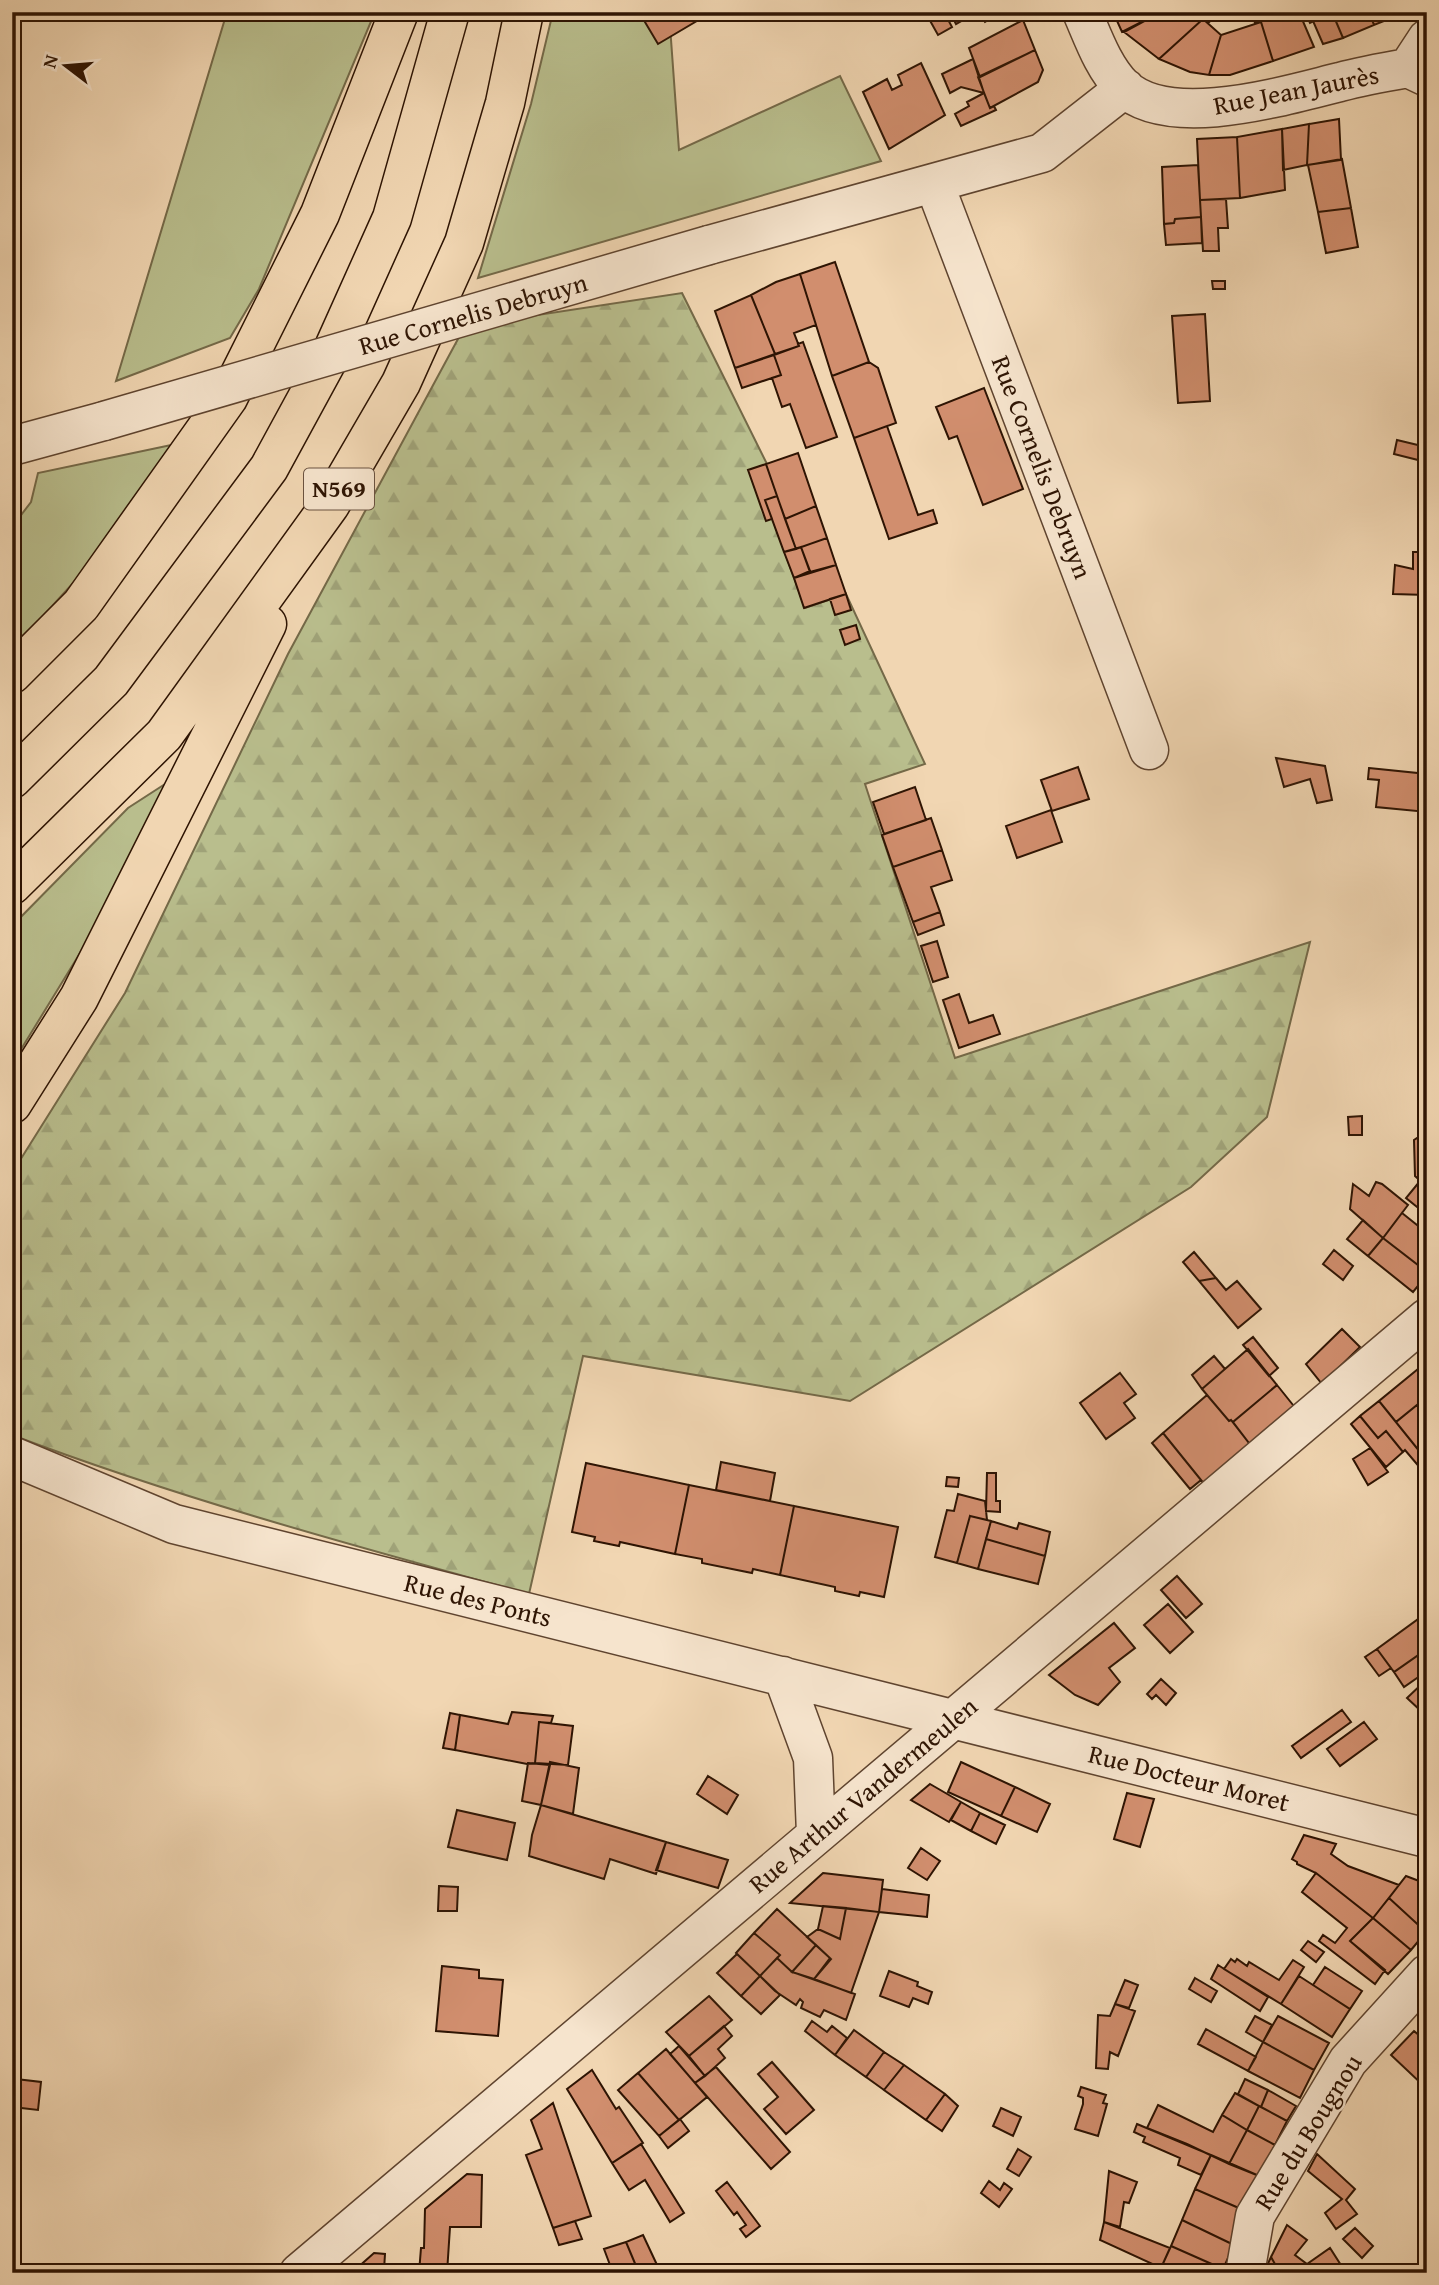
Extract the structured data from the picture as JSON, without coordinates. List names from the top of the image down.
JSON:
{
  "streets": {
    "highway": ["N569"],
    "street": [
      "Rue Jean Jaurès",
      "Rue Cornelis Debruyn",
      "Rue des Ponts",
      "Rue Docteur Moret",
      "Rue Arthur Vandermeulen",
      "Rue du Bougnou"
    ]
  },
  "crossings": [
    ["Rue Jean Jaurès", "Rue Cornelis Debruyn"],
    ["Rue des Ponts", "Rue Docteur Moret"],
    ["Rue des Ponts", "Rue Arthur Vandermeulen"],
    ["Rue Docteur Moret", "Rue Arthur Vandermeulen"]
  ],
  "north": "left"
}
